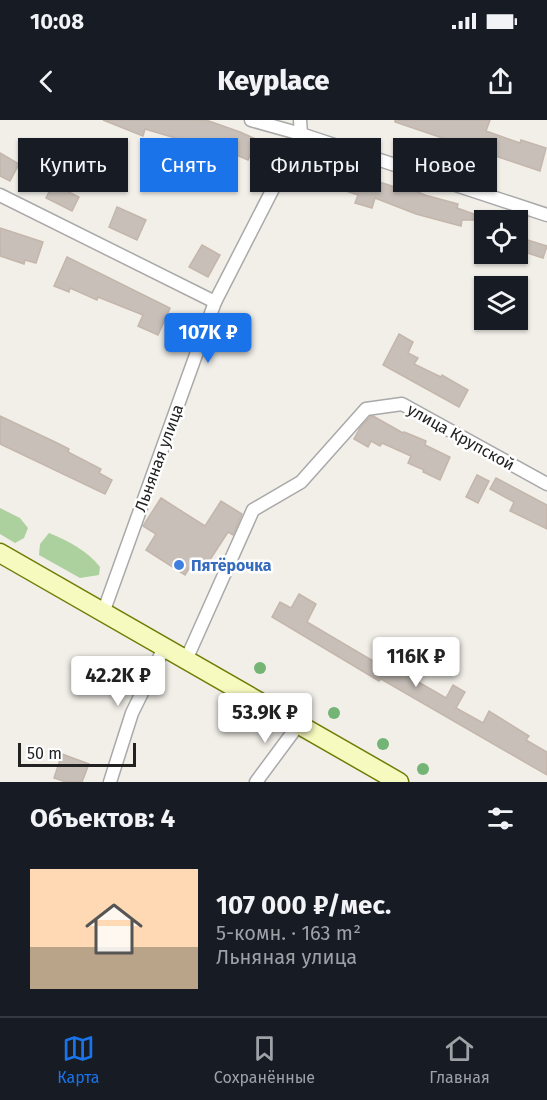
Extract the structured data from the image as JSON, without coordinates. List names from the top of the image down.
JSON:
{
  "streets": {
    "street": ["улица Крупской", "Льняная улица"]
  },
  "places": ["Пятёрочка"],
  "scale_bar": "50 m",
  "page": {
    "status": "10:08",
    "header": "Keyplace",
    "chip": [
      "Купить",
      "Снять",
      "Фильтры",
      "Новое"
    ],
    "price": [
      "107K ₽",
      "116K ₽",
      "42.2K ₽",
      "53.9K ₽"
    ],
    "scale": "50 m",
    "heading": "Объектов: 4",
    "list": [
      {
        "name": "107 000 ₽/мес.",
        "note": "5-комн. · 163 m² · Льняная улица"
      }
    ],
    "tabs": ["Карта", "Сохранённые", "Главная"]
  }
}
